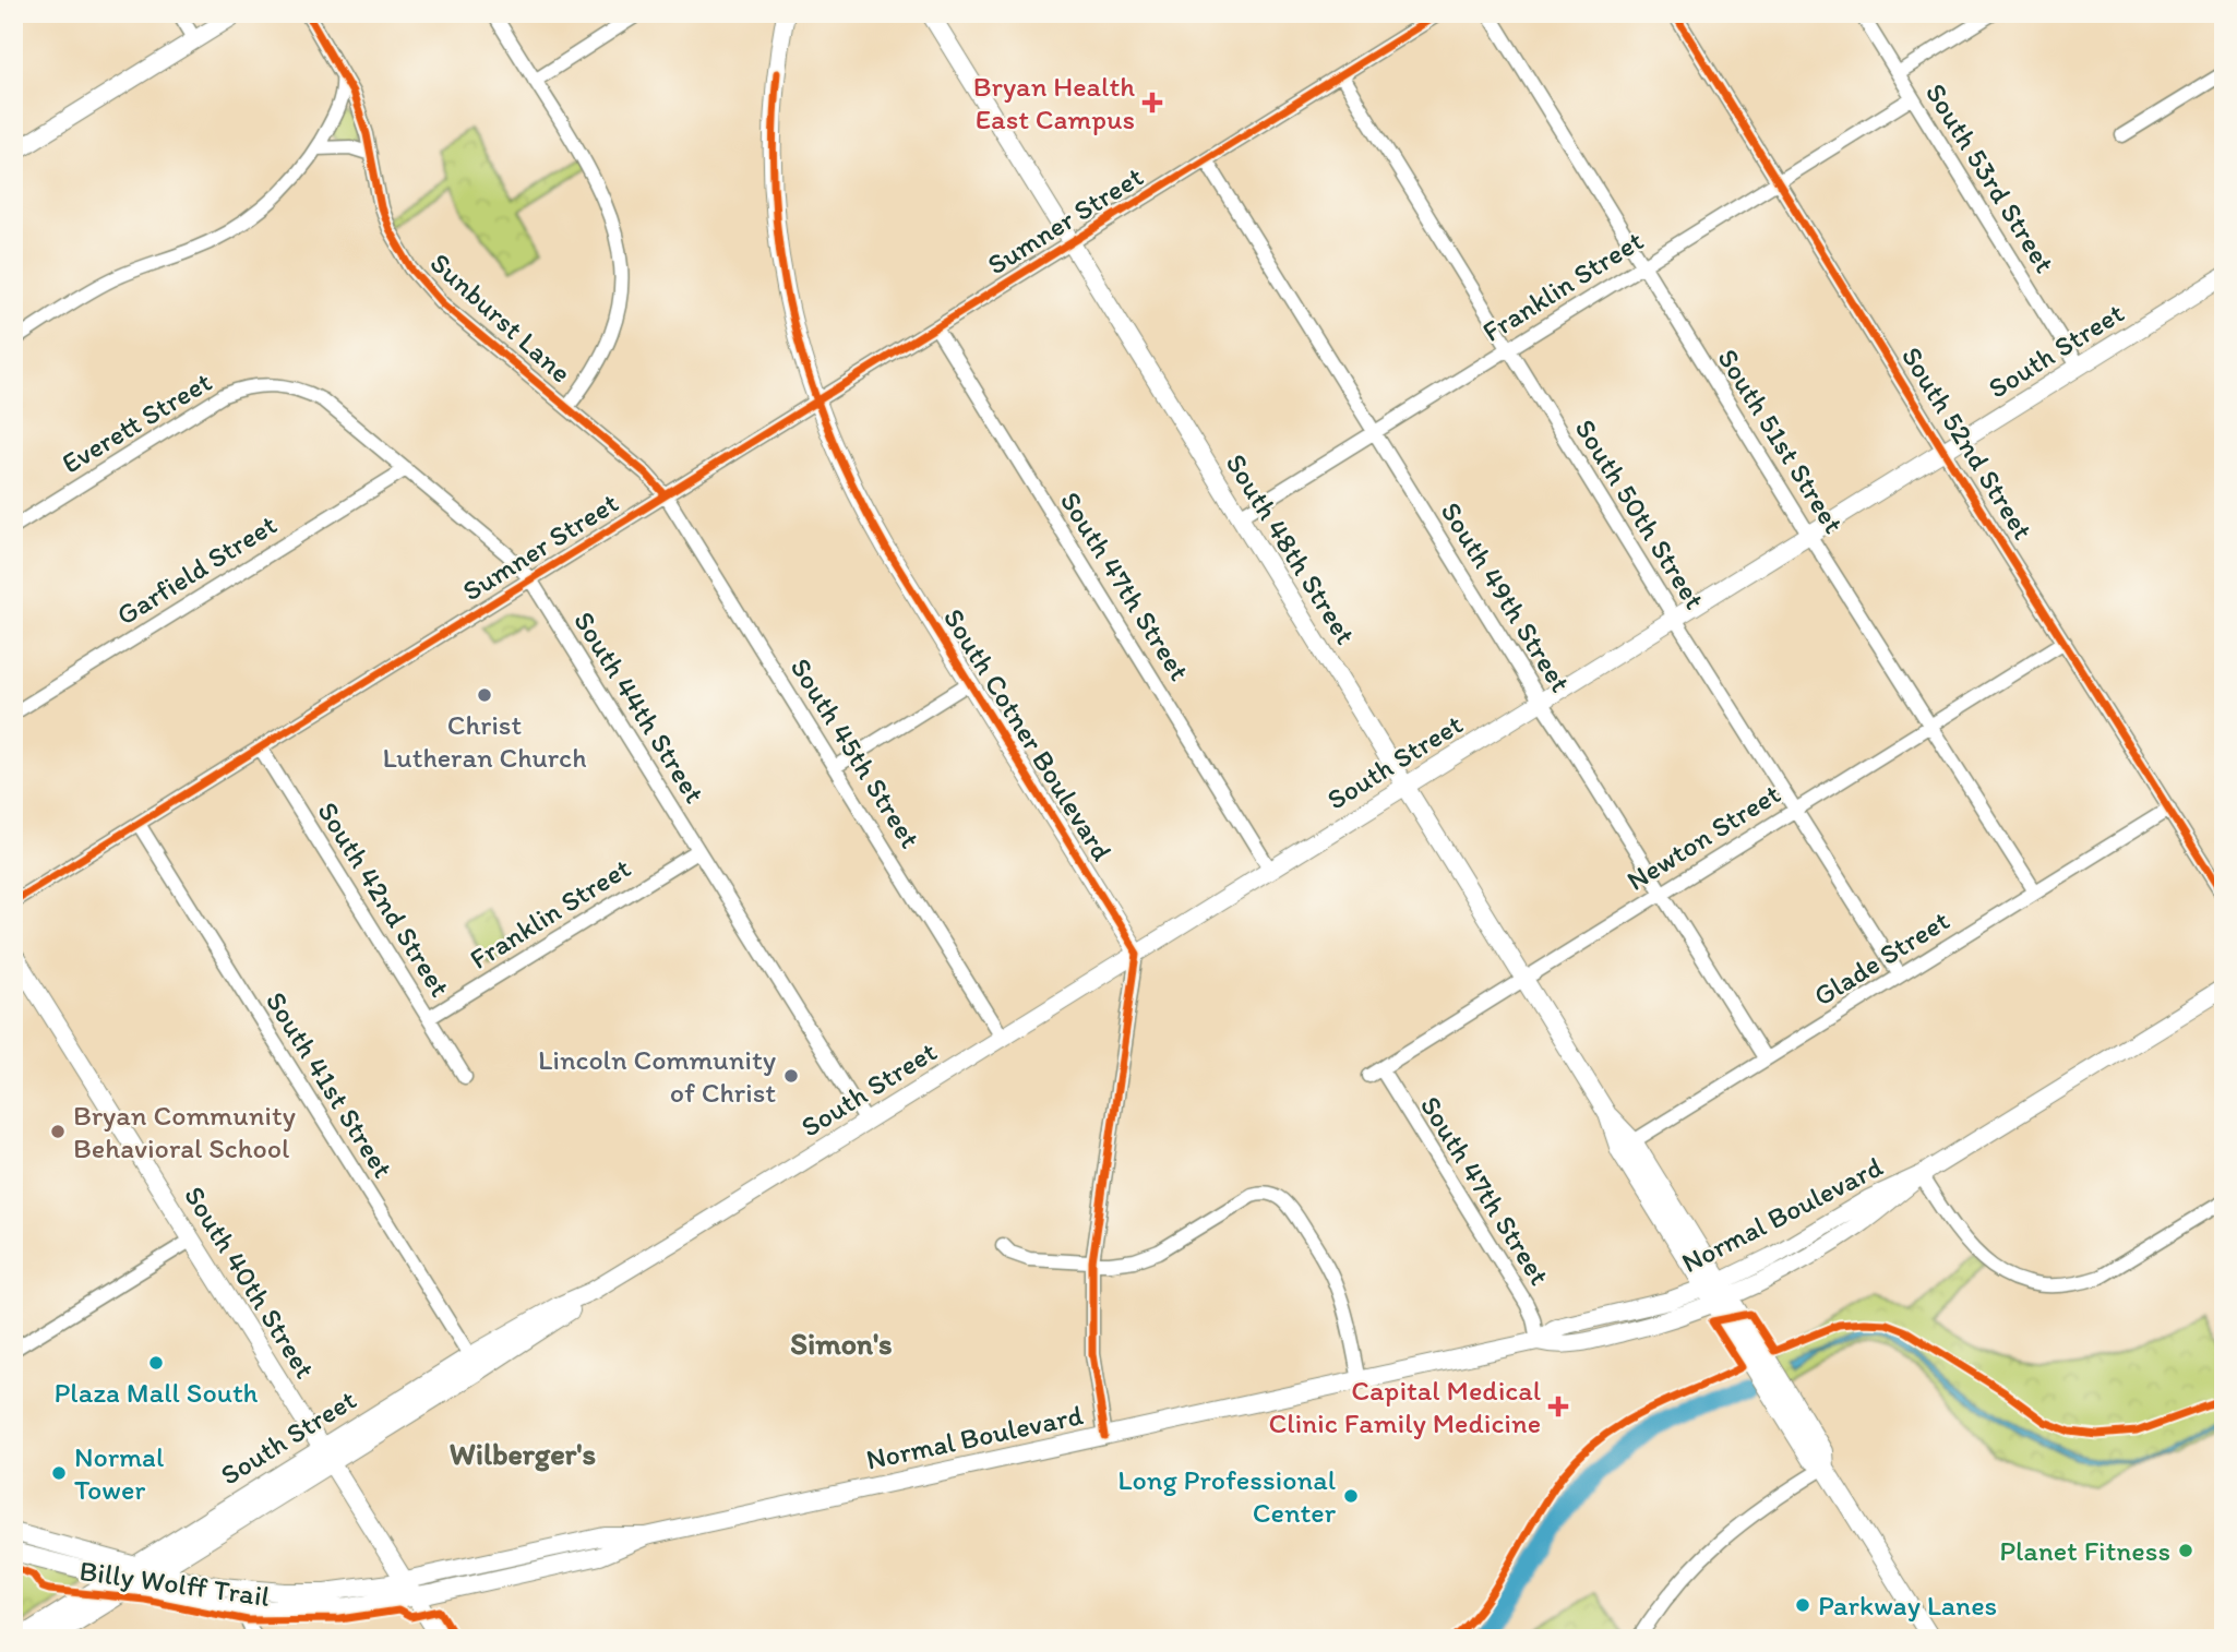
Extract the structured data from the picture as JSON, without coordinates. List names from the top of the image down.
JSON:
{
  "streets": {
    "main road": [
      "South Street",
      "South 48th Street",
      "South Cotner Boulevard",
      "Normal Boulevard",
      "South 40th Street"
    ],
    "street": [
      "South 53rd Street",
      "Sumner Street",
      "Franklin Street",
      "Sunburst Lane",
      "Everett Street",
      "South 51st Street",
      "South 52nd Street",
      "South 50th Street",
      "Garfield Street",
      "South 47th Street",
      "South 49th Street",
      "South 44th Street",
      "South 45th Street",
      "Newton Street",
      "South 42nd Street",
      "Glade Street",
      "South 41st Street"
    ],
    "cycle path": ["Billy Wolff Trail"]
  },
  "crossings": [
    ["South 53rd Street", "Franklin Street"],
    ["South 53rd Street", "South Street"],
    ["Sumner Street", "Sunburst Lane"],
    ["Sumner Street", "South 50th Street"],
    ["Sumner Street", "South 48th Street"],
    ["Sumner Street", "South 47th Street"],
    ["Sumner Street", "South 49th Street"],
    ["Sumner Street", "South 44th Street"],
    ["Sumner Street", "South Cotner Boulevard"],
    ["Sumner Street", "South 45th Street"],
    ["Sumner Street", "South 42nd Street"],
    ["Sumner Street", "South 41st Street"],
    ["Franklin Street", "South 51st Street"],
    ["Franklin Street", "South 52nd Street"],
    ["Franklin Street", "South 50th Street"],
    ["Franklin Street", "South 48th Street"],
    ["Franklin Street", "South 49th Street"],
    ["Franklin Street", "South 44th Street"],
    ["Franklin Street", "South 42nd Street"],
    ["Sunburst Lane", "South 45th Street"],
    ["South Street", "South 51st Street"],
    ["South Street", "South 52nd Street"],
    ["South Street", "South 50th Street"],
    ["South Street", "South 48th Street"],
    ["South Street", "South 47th Street"],
    ["South Street", "South 49th Street"],
    ["South Street", "South 44th Street"],
    ["South Street", "South Cotner Boulevard"],
    ["South Street", "South 45th Street"],
    ["South Street", "South 41st Street"],
    ["South Street", "Normal Boulevard"],
    ["South Street", "South 40th Street"],
    ["Everett Street", "South 44th Street"],
    ["South 51st Street", "Newton Street"],
    ["South 51st Street", "Glade Street"],
    ["South 52nd Street", "Newton Street"],
    ["South 52nd Street", "Glade Street"],
    ["South 50th Street", "Newton Street"],
    ["South 50th Street", "Glade Street"],
    ["South 48th Street", "Newton Street"],
    ["South 48th Street", "Glade Street"],
    ["South 48th Street", "Normal Boulevard"],
    ["Garfield Street", "South 44th Street"],
    ["South 47th Street", "Newton Street"],
    ["South 47th Street", "Normal Boulevard"],
    ["South 49th Street", "Newton Street"],
    ["South 49th Street", "Glade Street"],
    ["Normal Boulevard", "South 40th Street"]
  ],
  "districts": ["Simon's", "Wilberger's"],
  "places": {
    "health": ["Bryan Health East Campus", "Capital Medical Clinic Family Medicine"],
    "other": [
      "Christ Lutheran Church",
      "Lincoln Community of Christ",
      "Bryan Community Behavioral School",
      "Plaza Mall South",
      "Normal Tower",
      "Long Professional Center",
      "Planet Fitness",
      "Parkway Lanes"
    ]
  }
}
